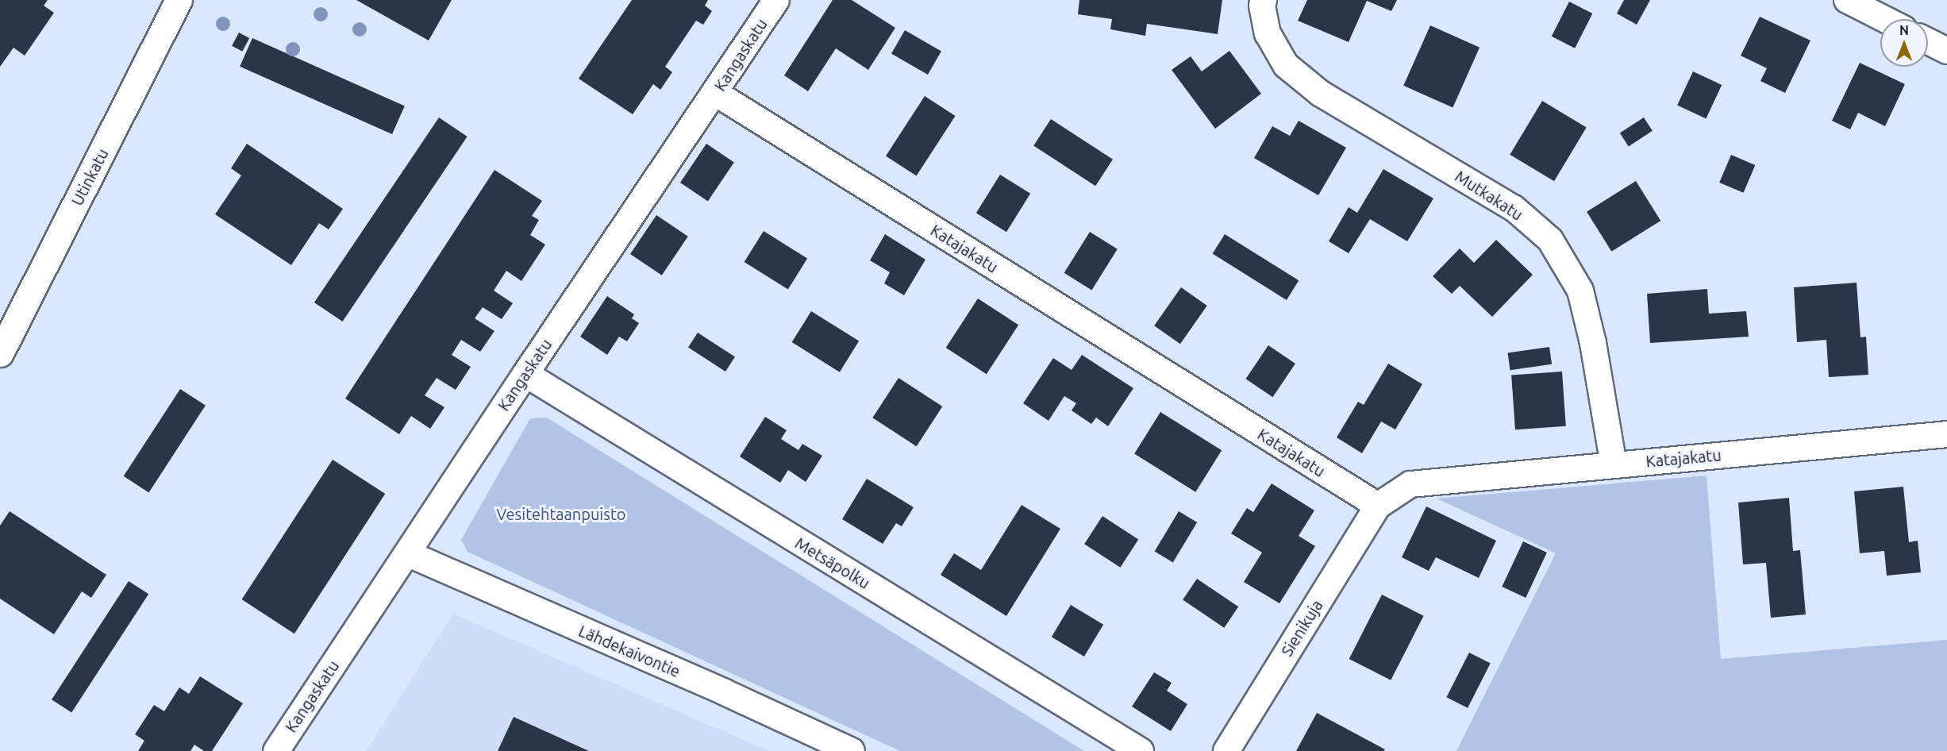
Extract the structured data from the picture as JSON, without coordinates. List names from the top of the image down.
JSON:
{
  "streets": {
    "street": [
      "Kangaskatu",
      "Utinkatu",
      "Mutkakatu",
      "Katajakatu",
      "Metsäpolku",
      "Sienikuja",
      "Lähdekaivontie"
    ]
  },
  "crossings": [
    ["Kangaskatu", "Katajakatu"],
    ["Kangaskatu", "Metsäpolku"],
    ["Kangaskatu", "Lähdekaivontie"],
    ["Mutkakatu", "Katajakatu"],
    ["Katajakatu", "Sienikuja"]
  ],
  "parks": ["Vesitehtaanpuisto"],
  "north": "top"
}
